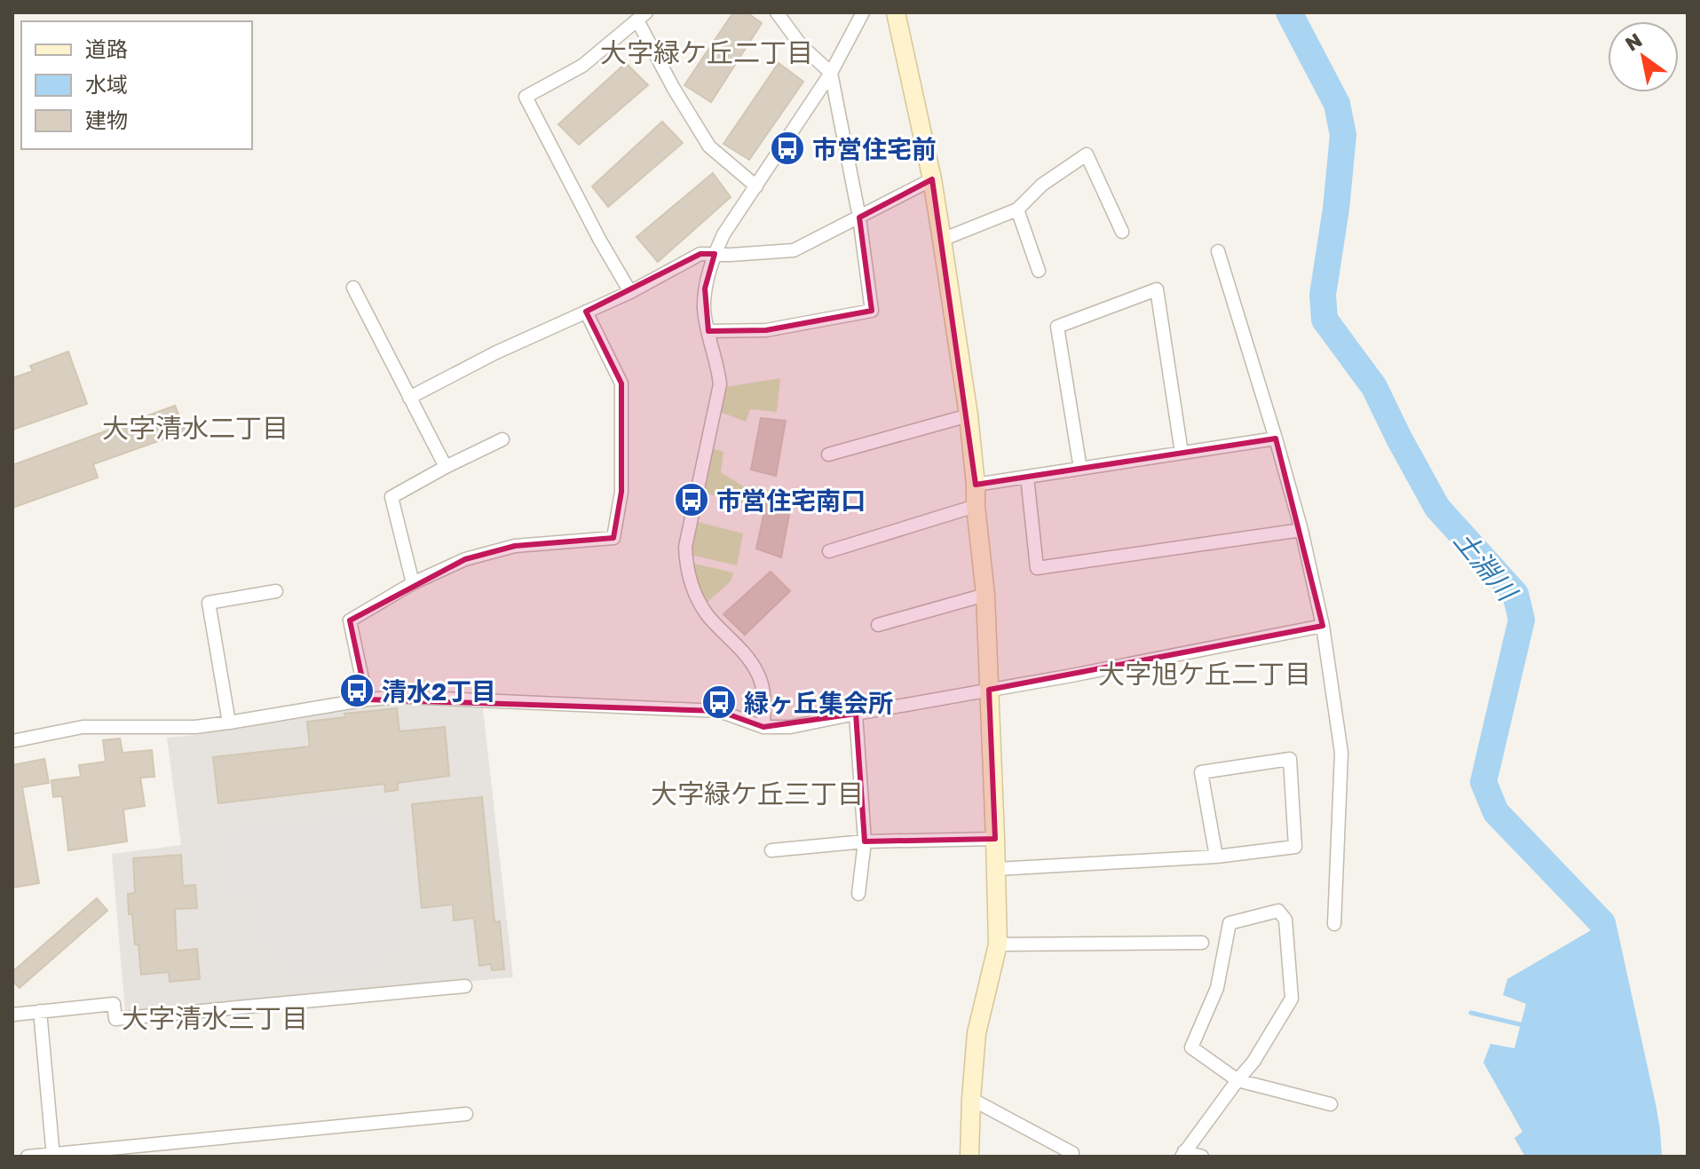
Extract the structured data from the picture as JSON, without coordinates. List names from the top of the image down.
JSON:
{
  "districts": [
    "大字緑ケ丘二丁目",
    "大字清水二丁目",
    "大字旭ケ丘二丁目",
    "大字緑ケ丘三丁目",
    "大字清水三丁目"
  ],
  "water": ["土淵川"],
  "places": {
    "bus stop": [
      "市営住宅前",
      "市営住宅南口",
      "清水2丁目",
      "緑ヶ丘集会所"
    ]
  },
  "legend": ["道路", "水域", "建物"],
  "north": "top left"
}
